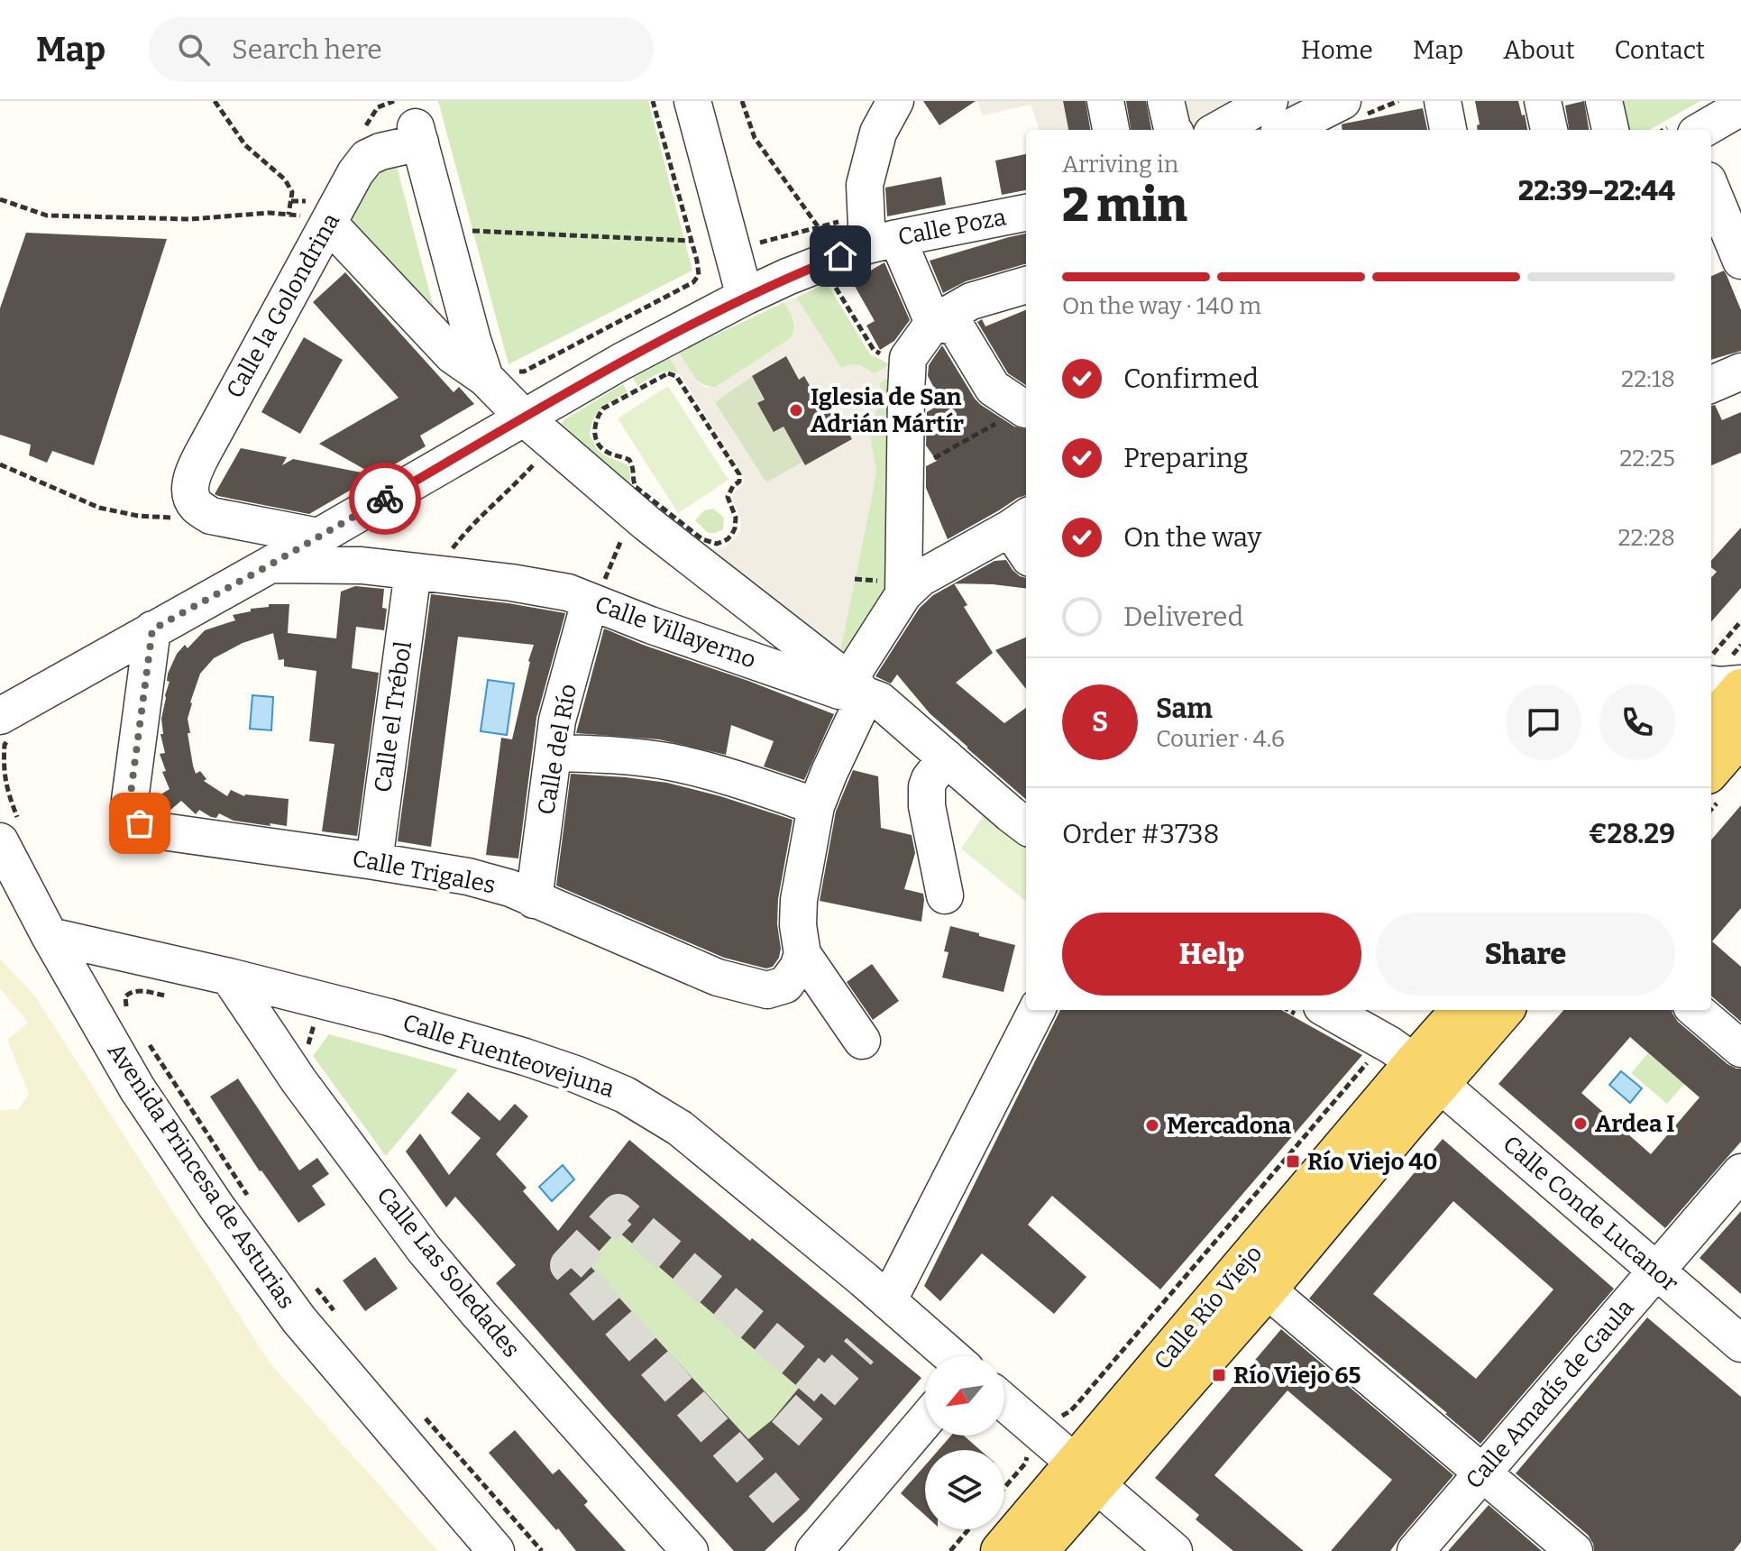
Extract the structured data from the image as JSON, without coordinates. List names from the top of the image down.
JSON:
{
  "streets": {
    "main road": ["Calle Río Viejo"],
    "street": [
      "Calle Poza",
      "Calle la Golondrina",
      "Calle Villayerno",
      "Calle el Trébol",
      "Calle del Río",
      "Calle Trigales",
      "Calle Fuenteovejuna",
      "Avenida Princesa de Asturias",
      "Calle Conde Lucanor",
      "Calle Las Soledades",
      "Calle Amadís de Gaula"
    ]
  },
  "crossings": [
    ["Calle Poza", "Calle Villayerno"],
    ["Calle Poza", "Calle Trigales"],
    ["Calle Villayerno", "Calle el Trébol"],
    ["Calle Villayerno", "Calle del Río"],
    ["Calle el Trébol", "Calle Trigales"],
    ["Calle del Río", "Calle Trigales"],
    ["Calle Fuenteovejuna", "Avenida Princesa de Asturias"],
    ["Calle Fuenteovejuna", "Calle Las Soledades"],
    ["Calle Conde Lucanor", "Calle Río Viejo"],
    ["Calle Conde Lucanor", "Calle Amadís de Gaula"]
  ],
  "places": {
    "other": ["Iglesia de San Adrián Mártír", "Ardea I", "Mercadona"],
    "transit": ["Río Viejo 40", "Río Viejo 65"]
  },
  "north": "bottom left",
  "page": {
    "header": "Map",
    "search": "Search here",
    "nav": [
      "Home",
      "Map",
      "About",
      "Contact"
    ],
    "heading": ["2 min", "Arriving in", "22:39–22:44"],
    "panel": [
      "Sam",
      "Courier · 4.6",
      "Order #3738",
      "€28.29"
    ],
    "bar": "On the way · 140 m",
    "list": [
      ["Confirmed", "22:18"],
      ["Preparing", "22:25"],
      ["On the way", "22:28"],
      "Delivered"
    ],
    "round": "S",
    "buttons": ["Help", "Share"]
  }
}
